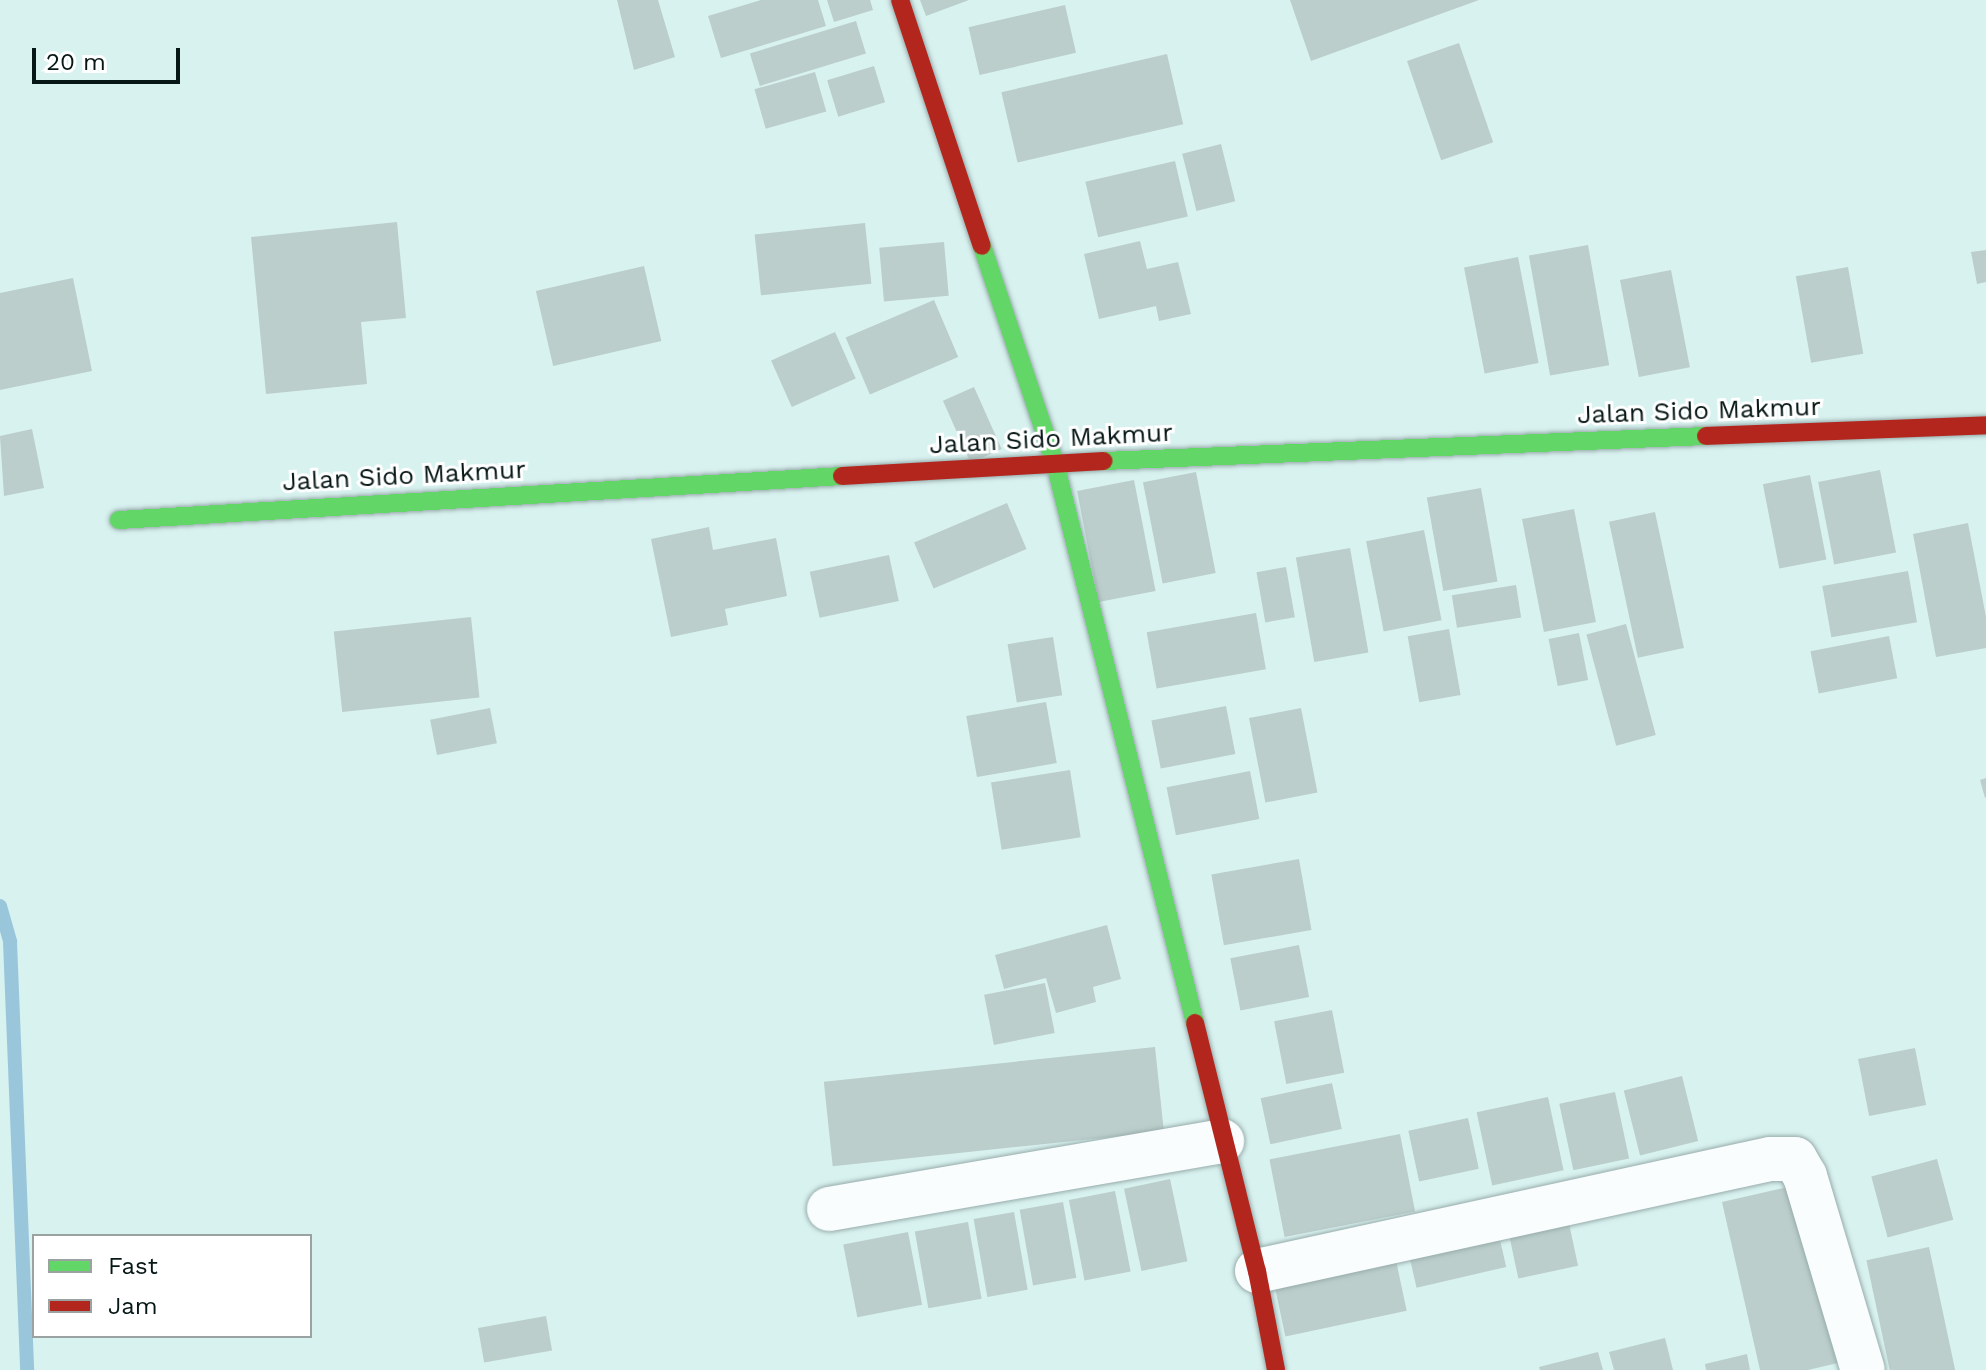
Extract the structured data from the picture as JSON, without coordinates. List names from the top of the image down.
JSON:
{
  "streets": {
    "street": ["Jalan Sido Makmur"]
  },
  "legend": ["Fast", "Jam"],
  "scale_bar": "20 m"
}
